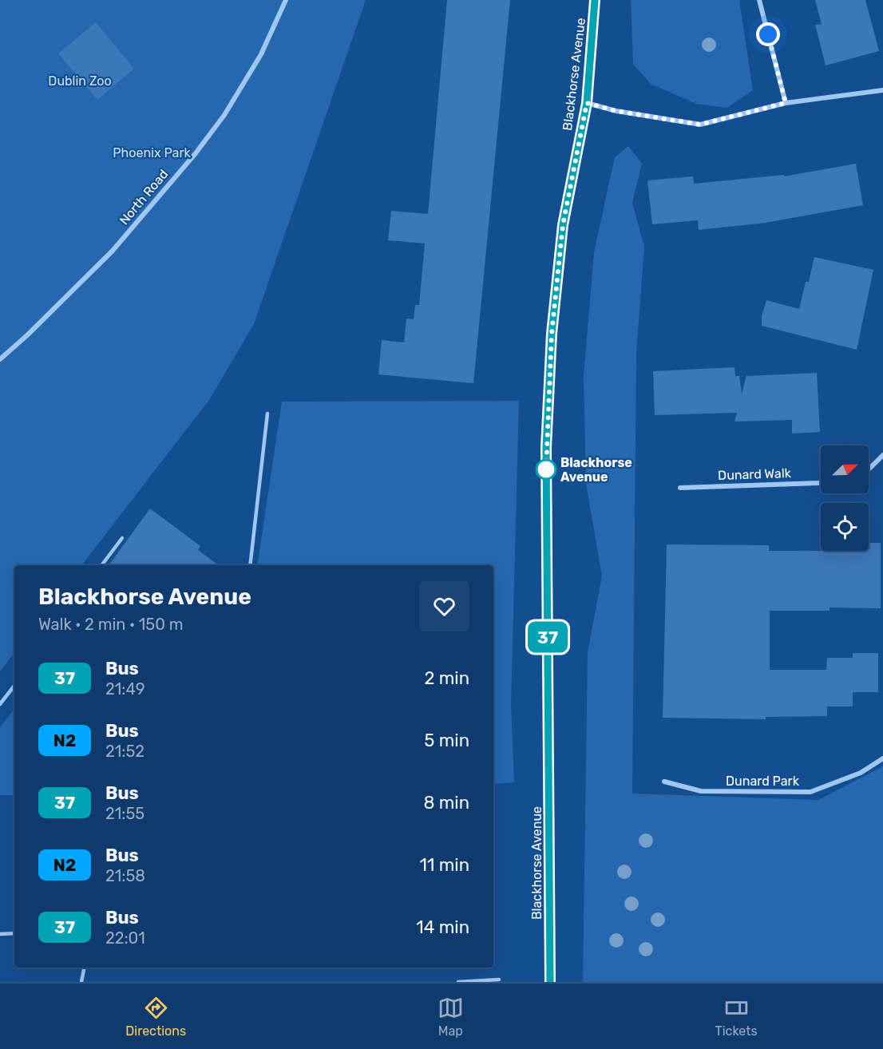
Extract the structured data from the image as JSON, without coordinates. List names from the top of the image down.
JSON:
{
  "streets": {
    "main road": ["Blackhorse Avenue"],
    "street": ["North Road", "Dunard Walk", "Dunard Park"]
  },
  "parks": ["Dublin Zoo", "Phoenix Park"],
  "places": ["Blackhorse Avenue"],
  "lines": ["bus line 37"],
  "north": "top right",
  "page": {
    "on_map": "37",
    "heading": ["Blackhorse Avenue", "Walk · 2 min · 150 m"],
    "list": [
      {
        "mark": "37",
        "name": "Bus",
        "note": "21:49",
        "value": "2 min"
      },
      {
        "mark": "N2",
        "name": "Bus",
        "note": "21:52",
        "value": "5 min"
      },
      {
        "mark": "37",
        "name": "Bus",
        "note": "21:55",
        "value": "8 min"
      },
      {
        "mark": "N2",
        "name": "Bus",
        "note": "21:58",
        "value": "11 min"
      },
      {
        "mark": "37",
        "name": "Bus",
        "note": "22:01",
        "value": "14 min"
      }
    ],
    "tabs": ["Directions", "Map", "Tickets"]
  }
}
